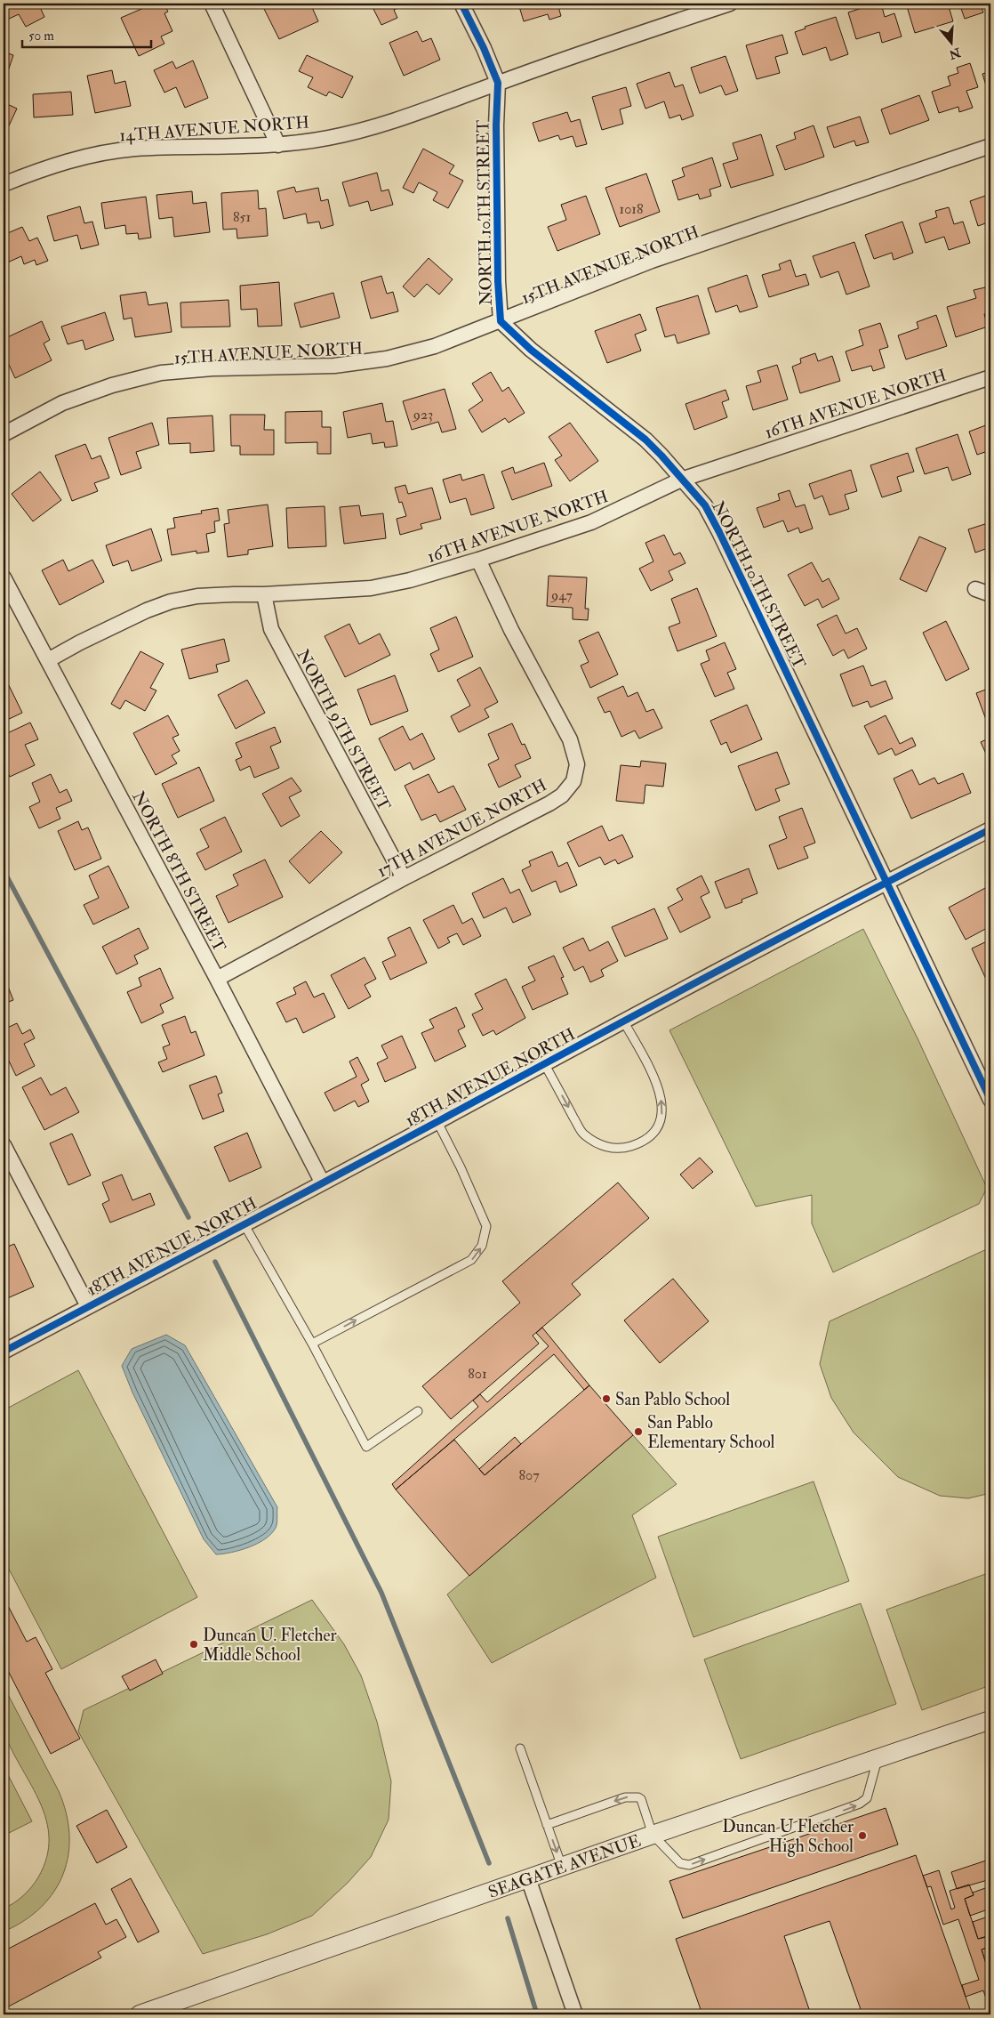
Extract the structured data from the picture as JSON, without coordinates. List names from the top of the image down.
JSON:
{
  "streets": {
    "street": [
      "14TH AVENUE NORTH",
      "NORTH 10TH STREET",
      "15TH AVENUE NORTH",
      "16TH AVENUE NORTH",
      "NORTH 9TH STREET",
      "17TH AVENUE NORTH",
      "NORTH 8TH STREET",
      "18TH AVENUE NORTH",
      "SEAGATE AVENUE"
    ]
  },
  "crossings": [
    ["14TH AVENUE NORTH", "NORTH 10TH STREET"],
    ["NORTH 10TH STREET", "15TH AVENUE NORTH"],
    ["NORTH 10TH STREET", "16TH AVENUE NORTH"],
    ["NORTH 10TH STREET", "18TH AVENUE NORTH"],
    ["16TH AVENUE NORTH", "NORTH 9TH STREET"],
    ["16TH AVENUE NORTH", "17TH AVENUE NORTH"],
    ["16TH AVENUE NORTH", "NORTH 8TH STREET"],
    ["NORTH 9TH STREET", "17TH AVENUE NORTH"],
    ["17TH AVENUE NORTH", "NORTH 8TH STREET"],
    ["NORTH 8TH STREET", "18TH AVENUE NORTH"]
  ],
  "places": [
    "San Pablo School",
    "San Pablo Elementary School",
    "Duncan U. Fletcher Middle School",
    "Duncan U Fletcher High School"
  ],
  "house_numbers": [
    "1018",
    "851",
    "923",
    "947",
    "801",
    "807"
  ],
  "scale_bar": "50 m",
  "north": "bottom"
}
